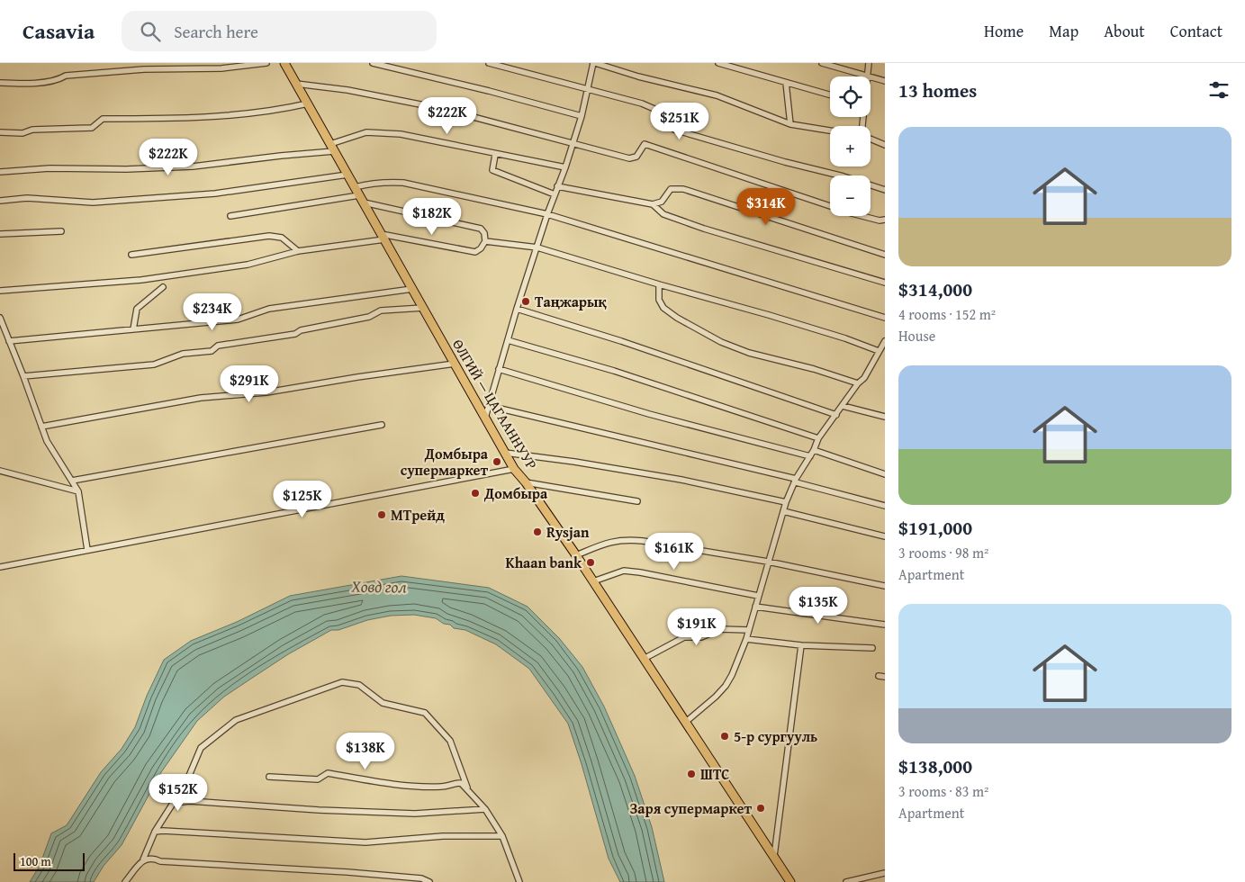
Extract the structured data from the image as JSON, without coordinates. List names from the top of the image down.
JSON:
{
  "streets": {
    "highway": ["ӨЛГИЙ — ЦАГААННУУР"]
  },
  "water": ["Ховд гол"],
  "places": [
    "Таңжарық",
    "Домбыра супермаркет",
    "Домбыра",
    "MTрейд",
    "Rysjan",
    "Khaan bank",
    "5-р сургууль",
    "ШТС",
    "Заря супермаркет"
  ],
  "scale_bar": "100 m",
  "page": {
    "header": "Casavia",
    "search": "Search here",
    "nav": [
      "Home",
      "Map",
      "About",
      "Contact"
    ],
    "heading": "13 homes",
    "map_buttons": ["+", "−"],
    "price": [
      "$222K",
      "$251K",
      "$222K",
      "$314K",
      "$182K",
      "$234K",
      "$291K",
      "$125K",
      "$161K",
      "$135K",
      "$191K",
      "$138K",
      "$152K"
    ],
    "list": [
      {
        "name": "$314,000",
        "note": "4 rooms · 152 m² · House"
      },
      {
        "name": "$191,000",
        "note": "3 rooms · 98 m² · Apartment"
      },
      {
        "name": "$138,000",
        "note": "3 rooms · 83 m² · Apartment"
      }
    ],
    "scale": "100 m"
  }
}
